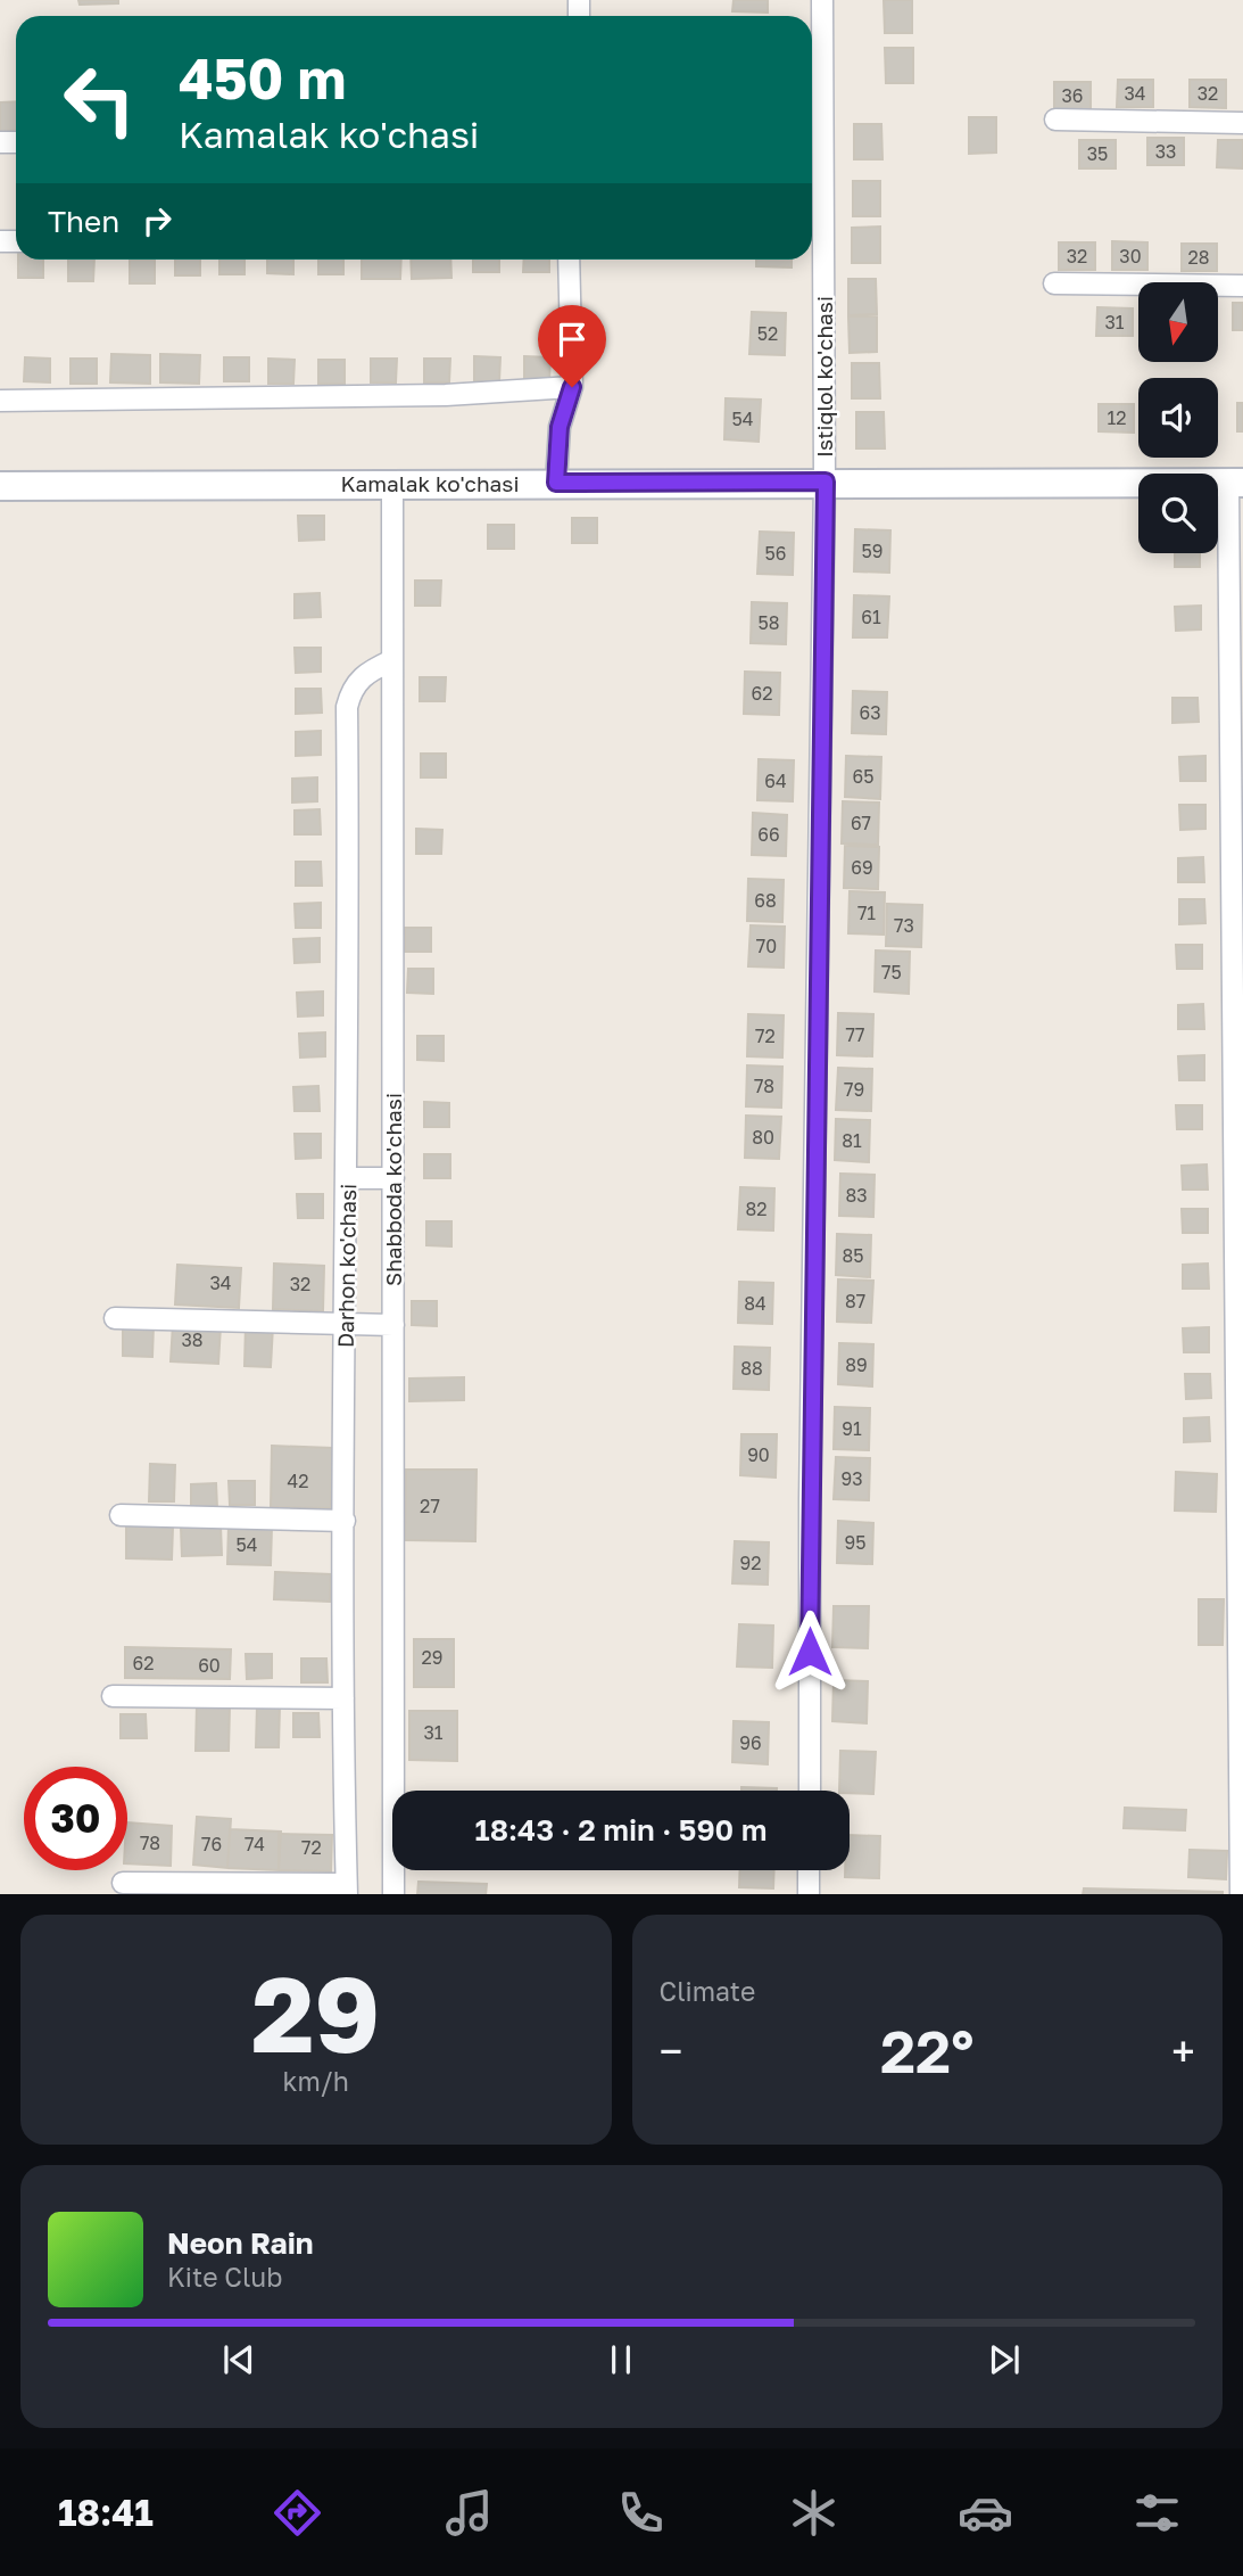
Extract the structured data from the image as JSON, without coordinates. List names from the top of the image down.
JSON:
{
  "streets": {
    "main road": ["Kamalak ko'chasi"],
    "street": ["Istiqlol ko'chasi", "Shabboda ko'chasi", "Darhon ko'chasi"]
  },
  "crossings": [
    ["Istiqlol ko'chasi", "Kamalak ko'chasi"],
    ["Kamalak ko'chasi", "Shabboda ko'chasi"],
    ["Shabboda ko'chasi", "Darhon ko'chasi"]
  ],
  "house_numbers": [
    "34",
    "32",
    "36",
    "33",
    "35",
    "32",
    "30",
    "28",
    "31",
    "52",
    "12",
    "54",
    "59",
    "56",
    "61",
    "58",
    "62",
    "63",
    "65",
    "64",
    "67",
    "66",
    "69",
    "68",
    "71",
    "73",
    "70",
    "75",
    "77",
    "72",
    "78",
    "79",
    "80",
    "81",
    "83",
    "82",
    "85",
    "34",
    "32",
    "87",
    "84",
    "38",
    "89",
    "88",
    "91",
    "90",
    "93",
    "42",
    "27",
    "95",
    "54",
    "92",
    "29",
    "62",
    "60",
    "31",
    "96",
    "78",
    "76",
    "74",
    "72"
  ],
  "north": "bottom",
  "page": {
    "turn": ["450 m", "Kamalak ko'chasi"],
    "then": "Then",
    "limit": "30",
    "trip": "18:43 · 2 min · 590 m",
    "tile": [
      ["29", "km/h"],
      "Climate"
    ],
    "heat": ["−", "22°", "+"],
    "song": ["Neon Rain", "Kite Club"],
    "tabs": "18:41"
  }
}
